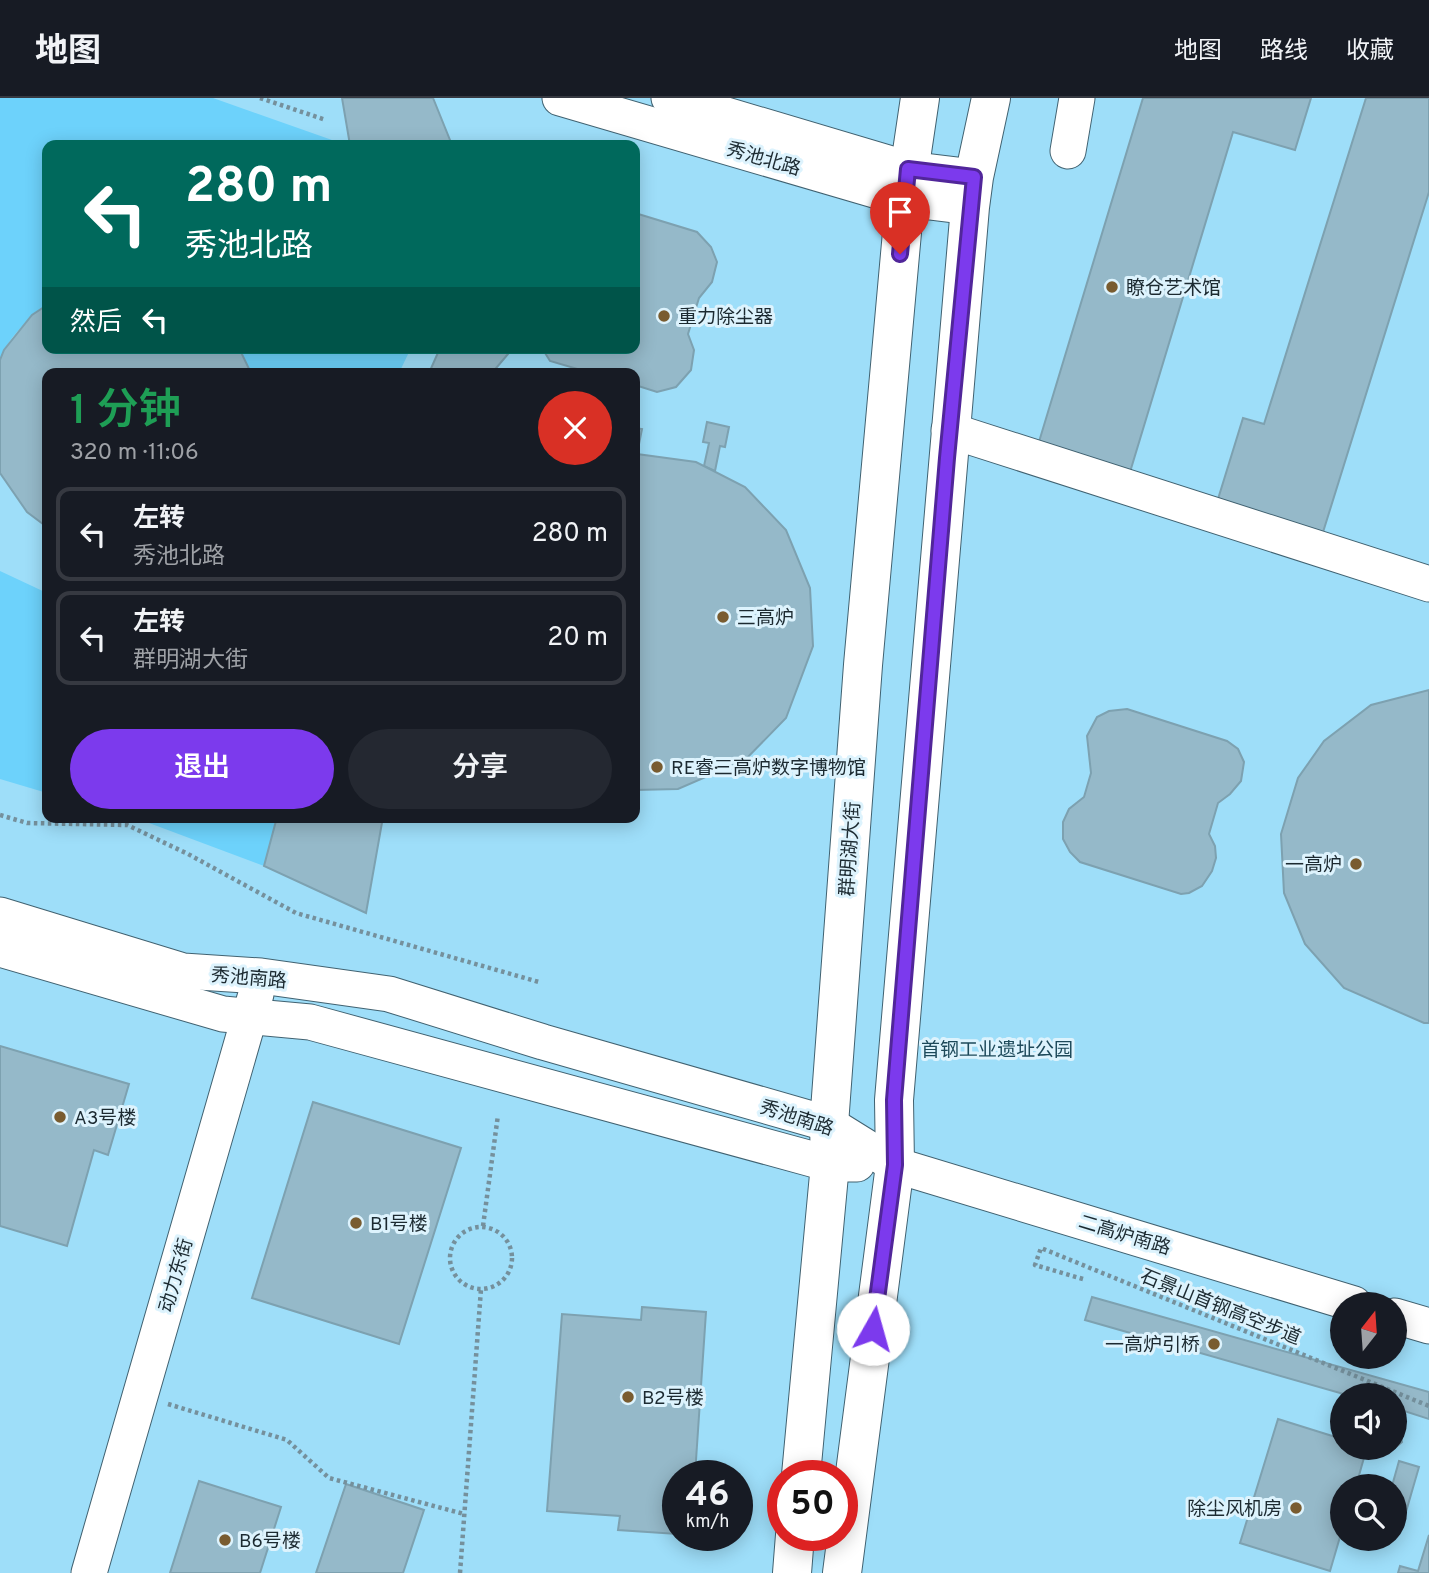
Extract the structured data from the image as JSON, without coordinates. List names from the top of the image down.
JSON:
{
  "streets": {
    "main road": ["群明湖大街"],
    "street": [
      "秀池北路",
      "秀池南路",
      "二高炉南路",
      "动力东街"
    ],
    "path": ["石景山首钢高空步道"]
  },
  "crossings": [
    ["秀池北路", "群明湖大街"],
    ["群明湖大街", "秀池南路"],
    ["秀池南路", "二高炉南路"],
    ["秀池南路", "动力东街"]
  ],
  "parks": ["首钢工业遗址公园"],
  "places": [
    "瞭仓艺术馆",
    "重力除尘器",
    "三高炉",
    "RE睿·三高炉数字博物馆",
    "一高炉",
    "A3号楼",
    "B1号楼",
    "一高炉引桥",
    "B2号楼",
    "除尘风机房",
    "B6号楼"
  ],
  "north": "top",
  "page": {
    "header": "地图",
    "nav": ["地图", "路线", "收藏"],
    "turn": ["280 m", "秀池北路"],
    "then": "然后",
    "heading": ["1 分钟", "320 m · 11:06"],
    "list": [
      {
        "name": "左转",
        "note": "秀池北路",
        "value": "280 m"
      },
      {
        "name": "左转",
        "note": "群明湖大街",
        "value": "20 m"
      }
    ],
    "buttons": ["退出", "分享"],
    "speed": "46 km/h",
    "limit": "50"
  }
}
